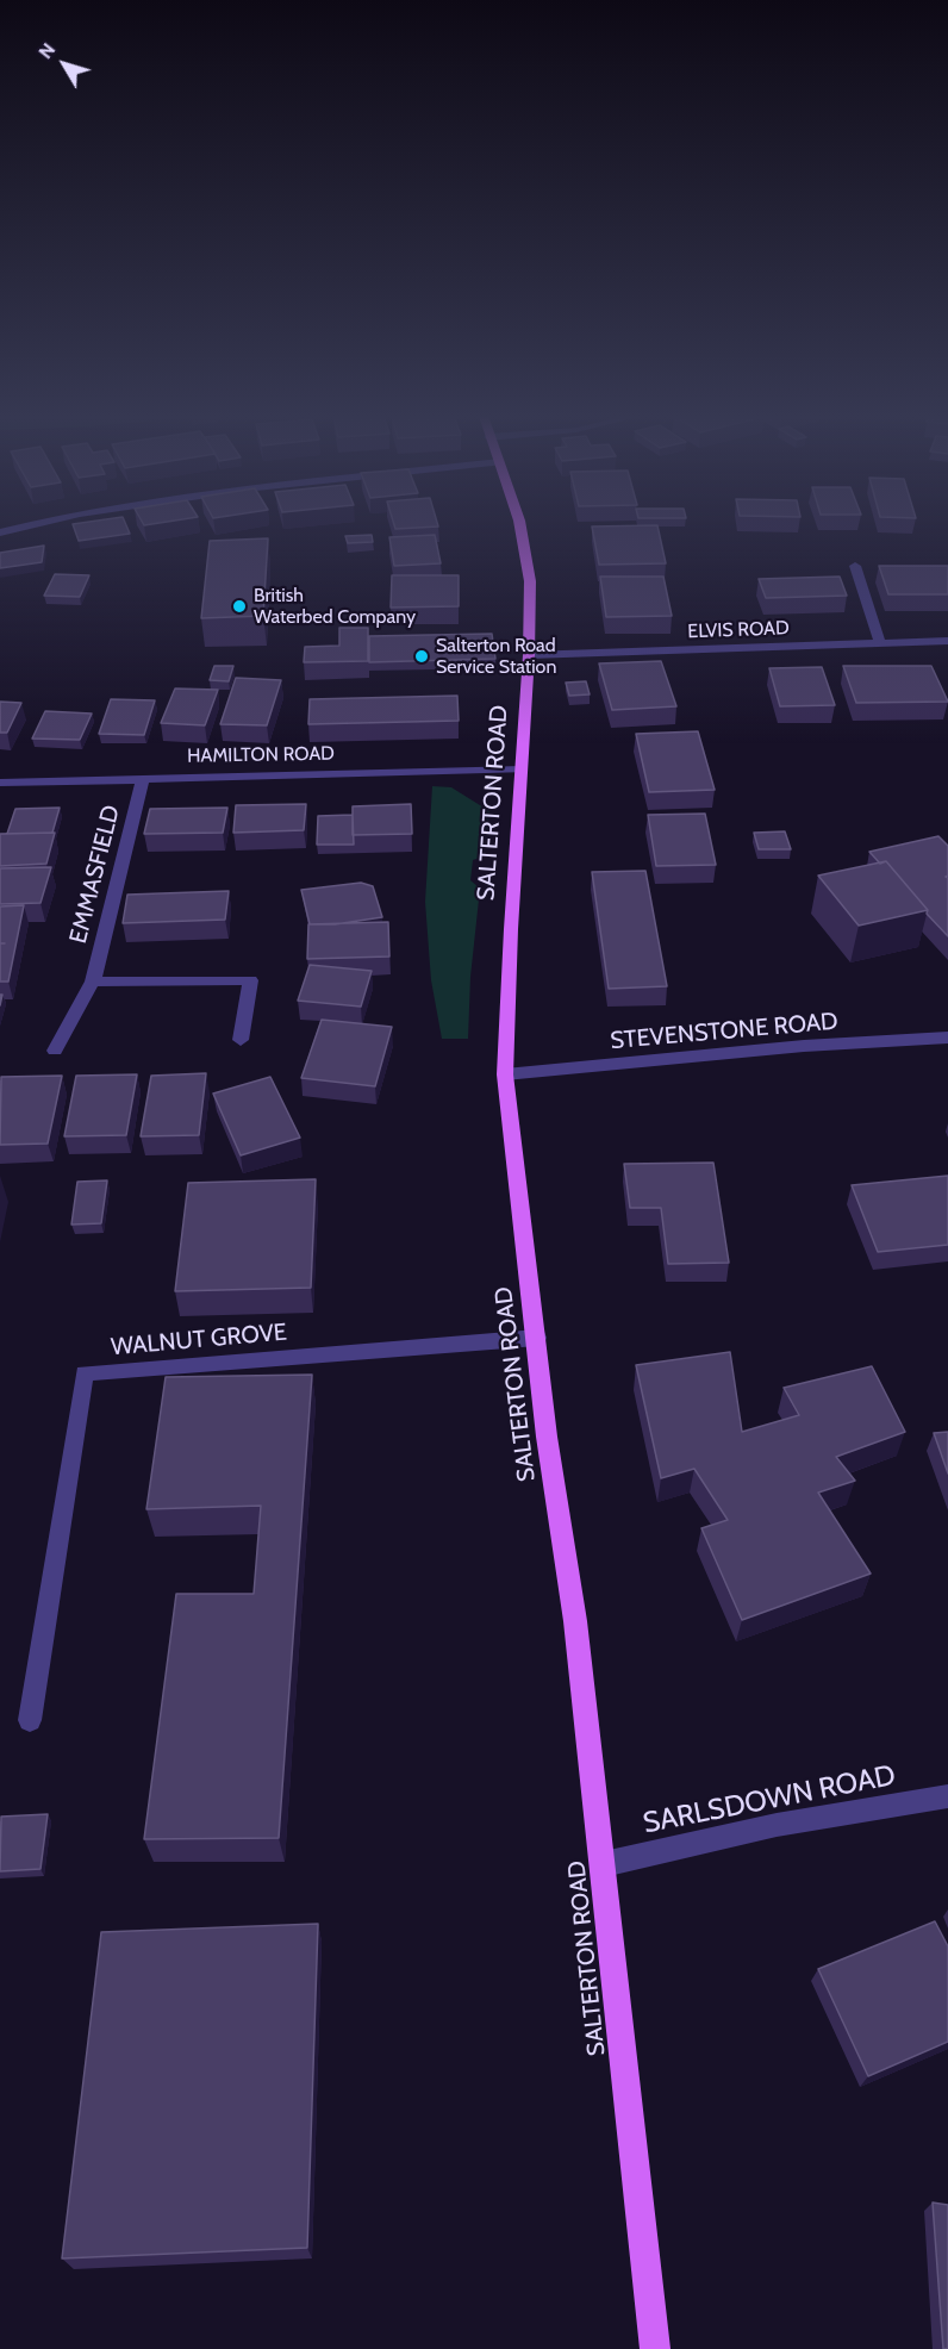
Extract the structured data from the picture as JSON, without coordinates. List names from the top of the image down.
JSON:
{
  "streets": {
    "main road": ["SALTERTON ROAD"],
    "street": [
      "ELVIS ROAD",
      "HAMILTON ROAD",
      "EMMASFIELD",
      "STEVENSTONE ROAD",
      "WALNUT GROVE",
      "SARLSDOWN ROAD"
    ]
  },
  "crossings": [
    ["ELVIS ROAD", "SALTERTON ROAD"],
    ["HAMILTON ROAD", "SALTERTON ROAD"],
    ["HAMILTON ROAD", "EMMASFIELD"],
    ["SALTERTON ROAD", "STEVENSTONE ROAD"],
    ["SALTERTON ROAD", "WALNUT GROVE"],
    ["SALTERTON ROAD", "SARLSDOWN ROAD"]
  ],
  "places": ["British Waterbed Company", "Salterton Road Service Station"],
  "north": "top left"
}
